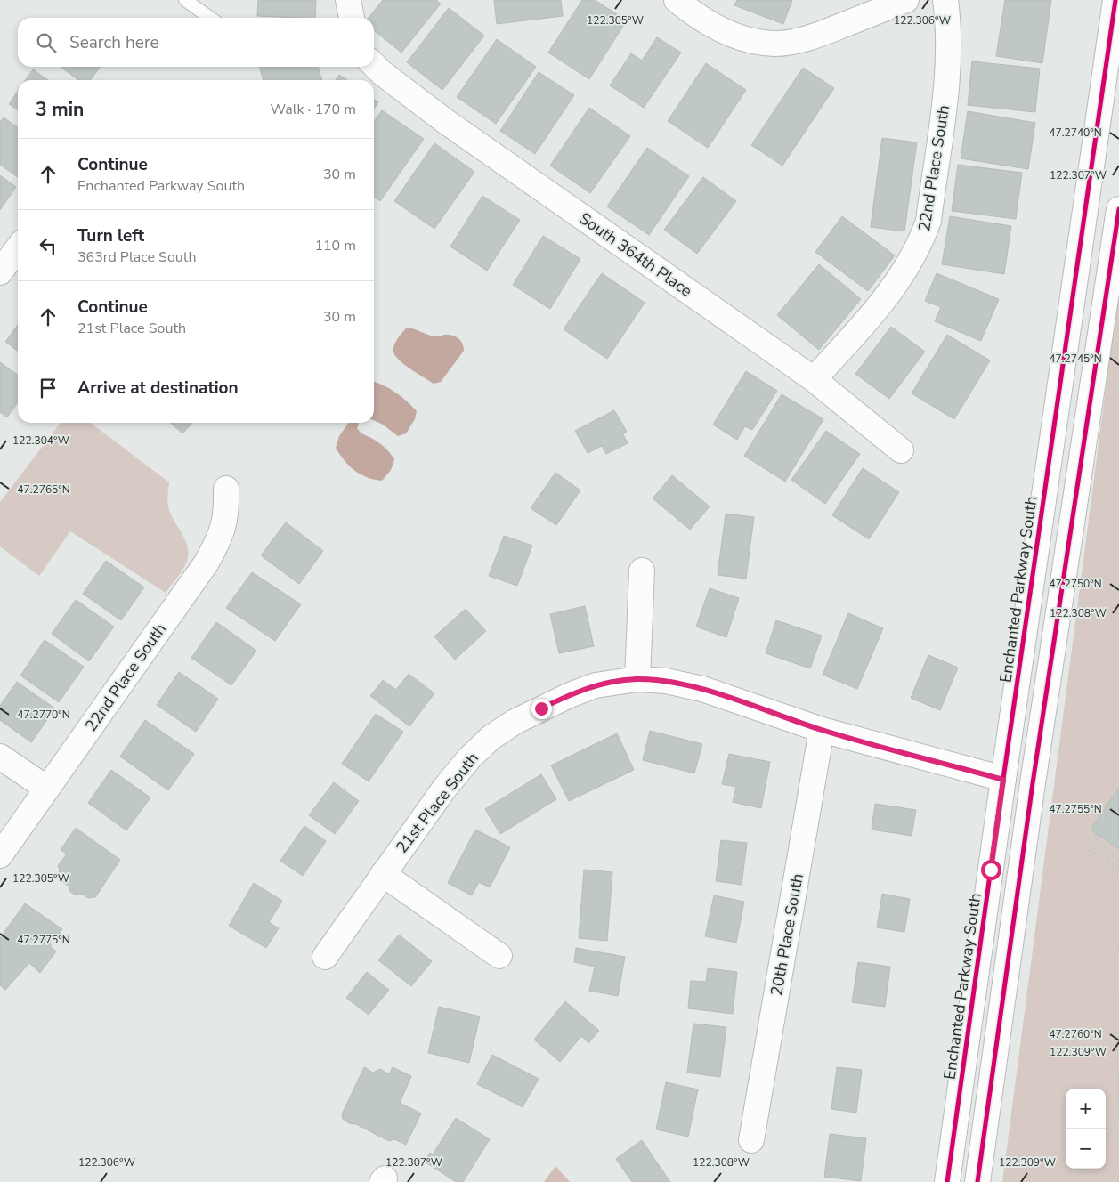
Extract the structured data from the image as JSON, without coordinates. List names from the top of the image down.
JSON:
{
  "streets": {
    "street": [
      "22nd Place South",
      "South 364th Place",
      "Enchanted Parkway South",
      "21st Place South",
      "20th Place South"
    ]
  },
  "crossings": [
    ["22nd Place South", "South 364th Place"],
    ["Enchanted Parkway South", "21st Place South"],
    ["21st Place South", "20th Place South"]
  ],
  "page": {
    "search": "Search here",
    "heading": ["3 min", "Walk · 170 m"],
    "list": [
      ["Continue", "Enchanted Parkway South", "30 m"],
      ["Turn left", "363rd Place South", "110 m"],
      ["Continue", "21st Place South", "30 m"],
      "Arrive at destination"
    ],
    "map_buttons": ["+", "−"]
  },
  "coordinates": [
    "122.305°W",
    "122.306°W",
    "47.2740°N",
    "122.307°W",
    "47.2745°N",
    "122.304°W",
    "47.2765°N",
    "47.2750°N",
    "122.308°W",
    "47.2770°N",
    "47.2755°N",
    "47.2775°N",
    "47.2760°N",
    "122.309°W"
  ]
}
